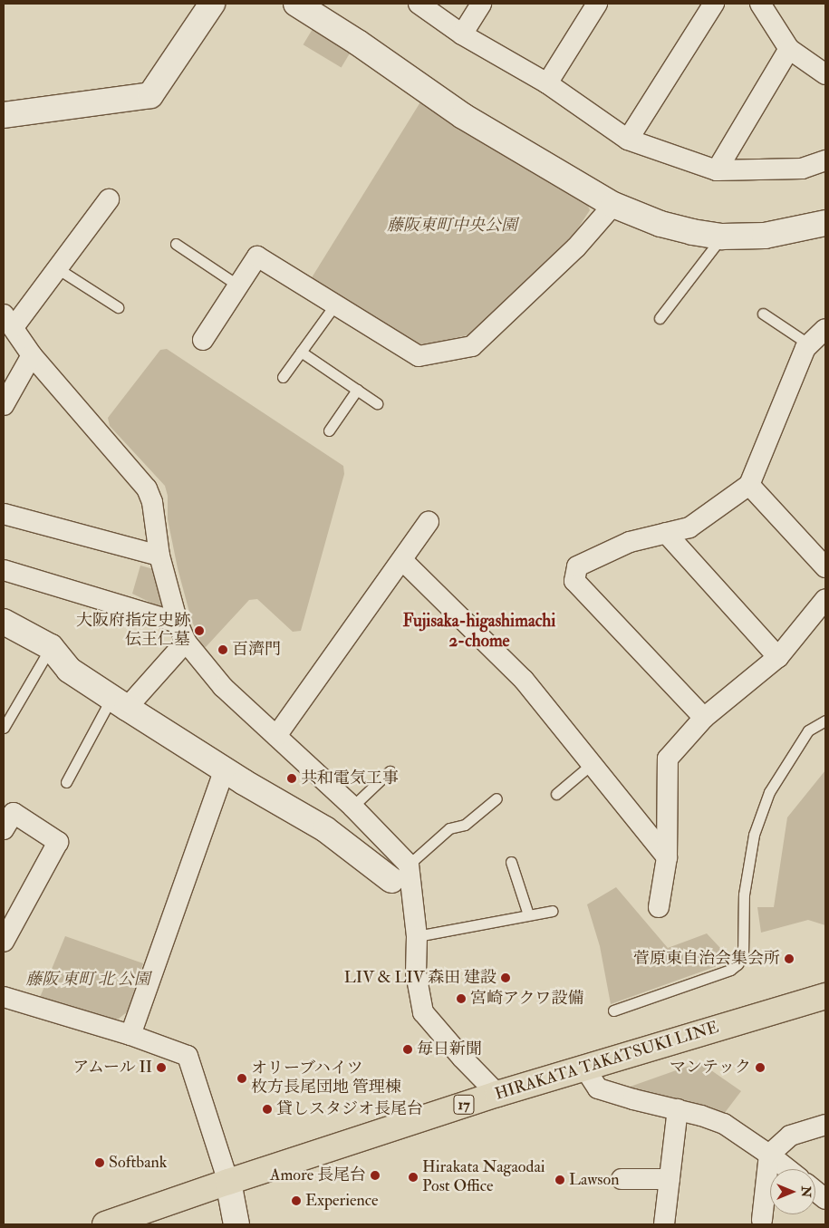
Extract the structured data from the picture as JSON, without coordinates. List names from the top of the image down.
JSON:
{
  "streets": {
    "main road": ["HIRAKATA TAKATSUKI LINE", "17"]
  },
  "districts": ["Fujisaka-higashimachi 2-chome"],
  "parks": ["藤阪東町中央公園", "藤阪 東町 北 公園"],
  "places": [
    "大阪府指定史跡 伝王仁墓",
    "百濟門",
    "共和電気工事",
    "菅原東自治会集会所",
    "LIV & LIV 森田 建設",
    "宮崎アクワ設備",
    "毎日新聞",
    "アムール II",
    "マンテック",
    "オリーブハイツ 枚方長尾団地 管理棟",
    "貸しスタジオ長尾台",
    "Softbank",
    "Amore 長尾台",
    "Hirakata Nagaodai Post Office",
    "Lawson",
    "Experience"
  ],
  "north": "right"
}
